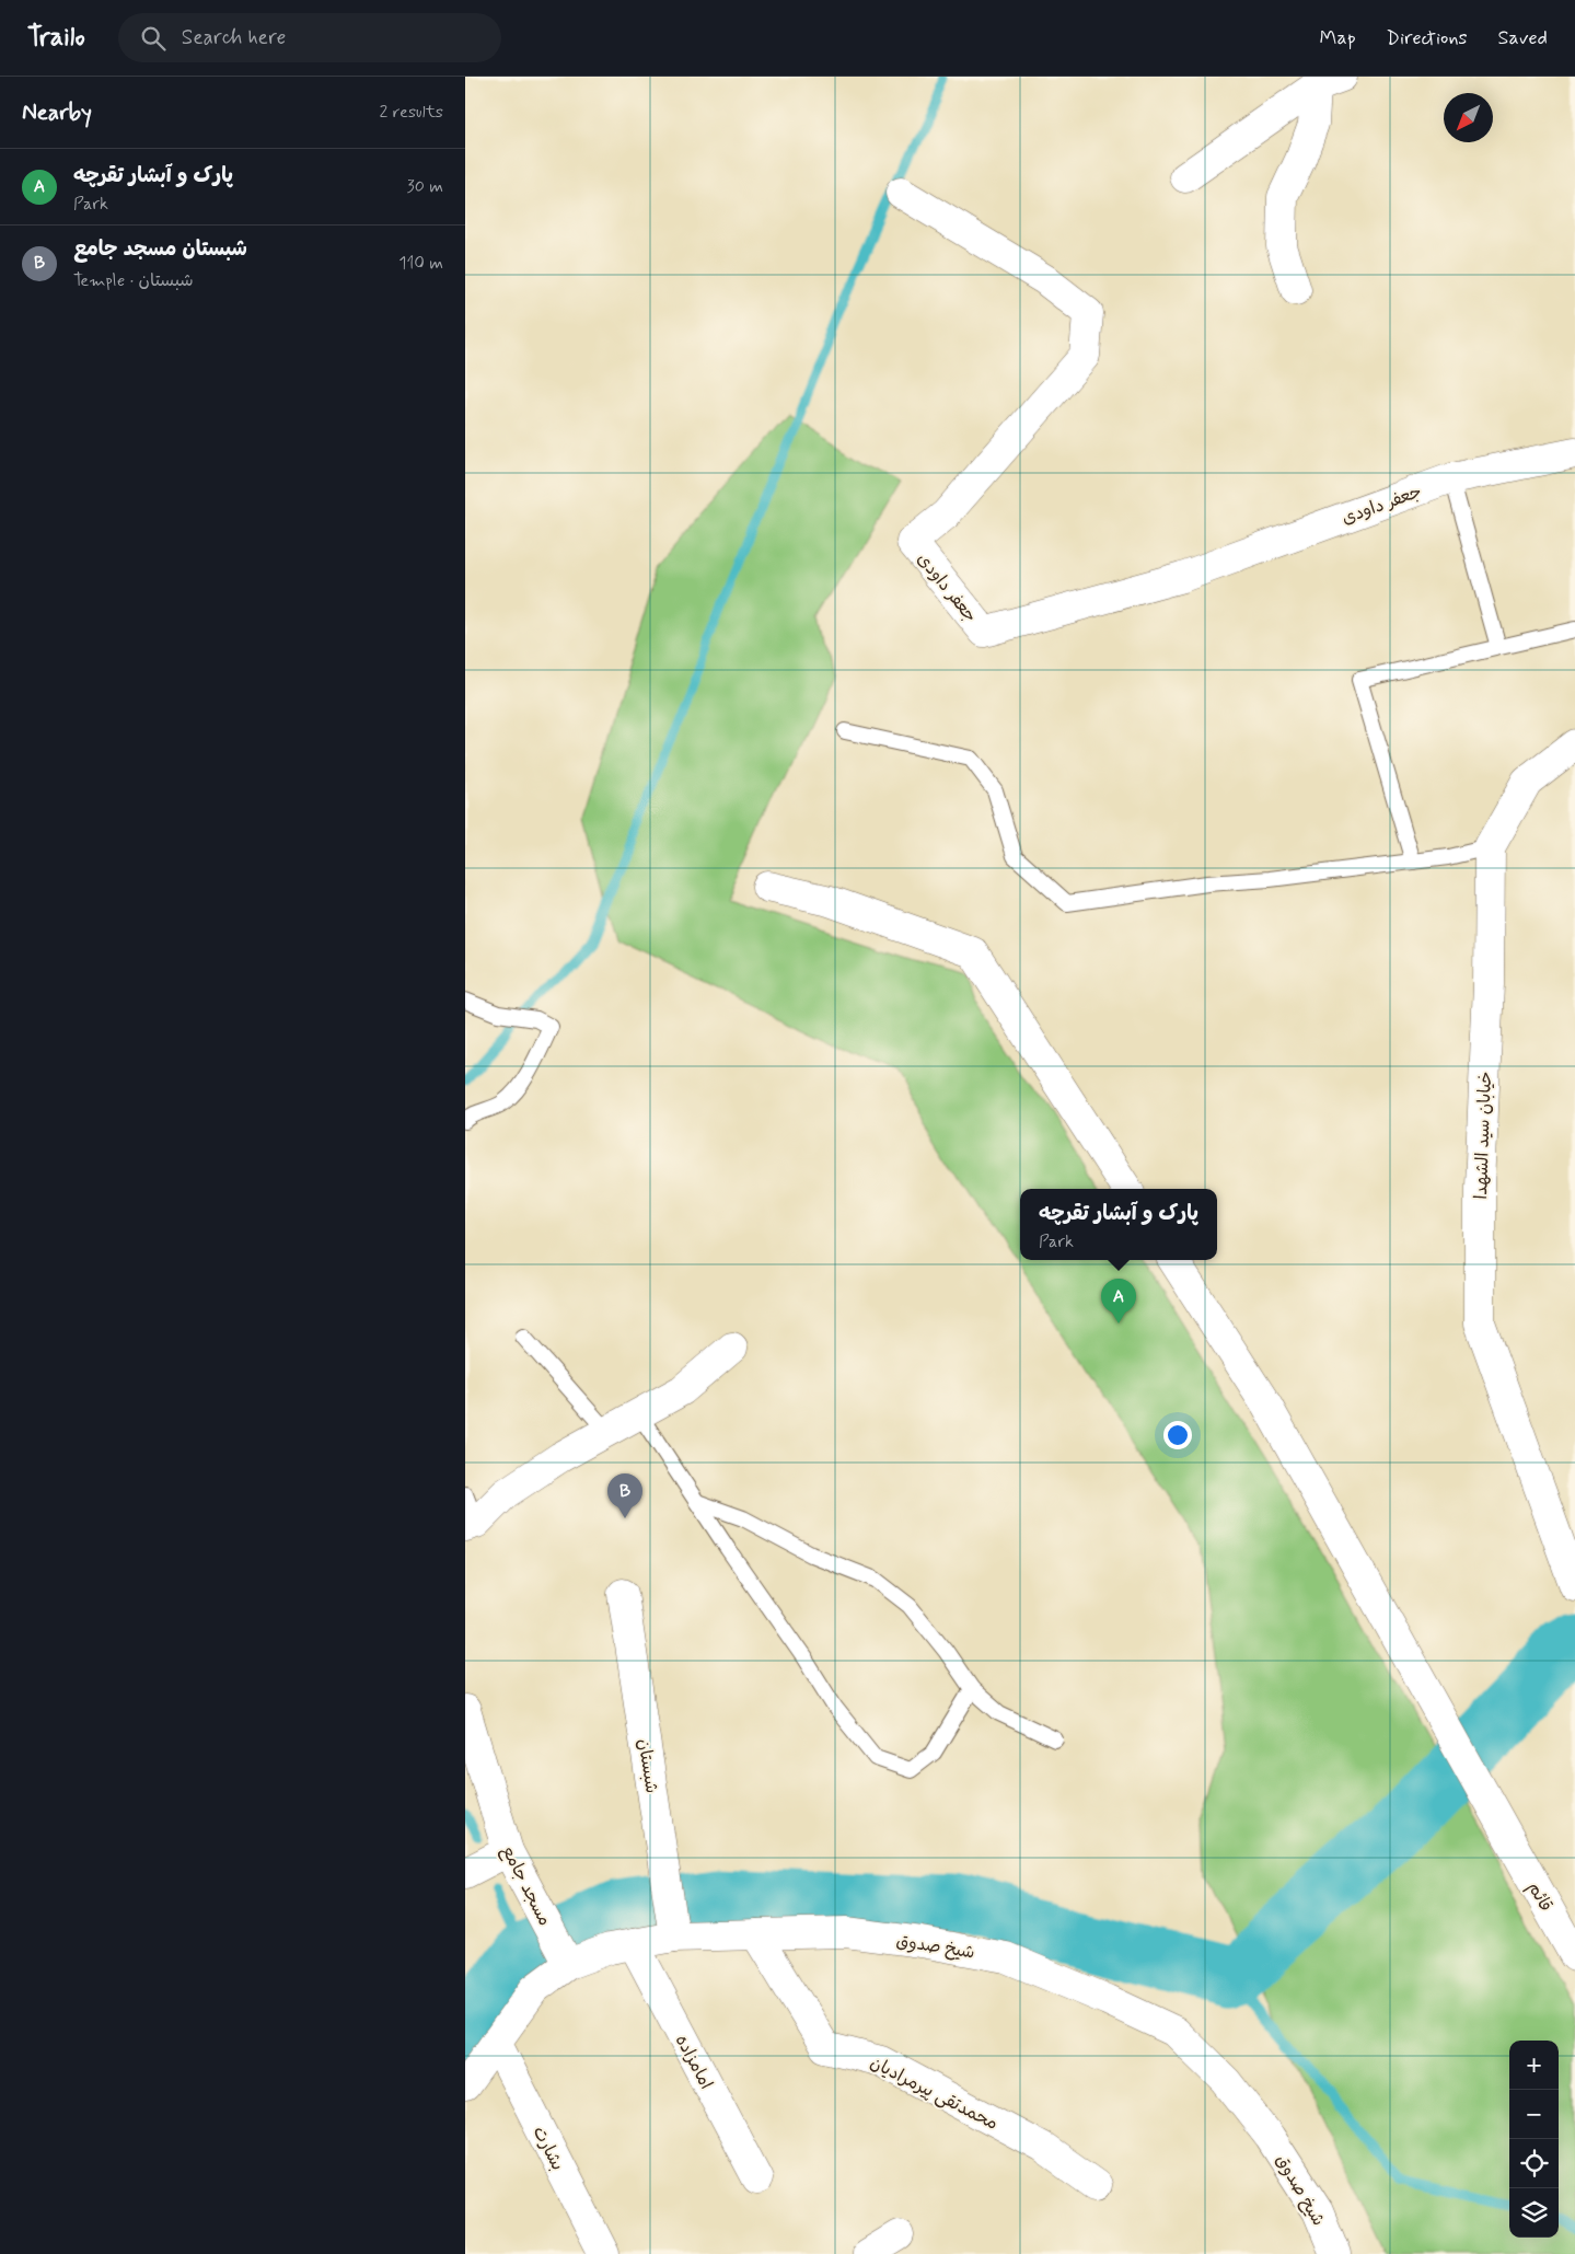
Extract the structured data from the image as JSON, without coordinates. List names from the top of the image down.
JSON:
{
  "streets": {
    "street": [
      "جعفر داودی",
      "خیابان سید الشهدا",
      "شبستان",
      "مسجد جامع",
      "قائم",
      "شیخ صدوق",
      "امامزاده",
      "محمدتقی پیرمرادیان",
      "بشارت"
    ]
  },
  "crossings": [
    ["شبستان", "شیخ صدوق"],
    ["مسجد جامع", "شیخ صدوق"],
    ["شیخ صدوق", "امامزاده"],
    ["شیخ صدوق", "محمدتقی پیرمرادیان"],
    ["شیخ صدوق", "بشارت"]
  ],
  "north": "bottom left",
  "page": {
    "header": "Trailo",
    "search": "Search here",
    "nav": ["Map", "Directions", "Saved"],
    "heading": ["Nearby", "2 results"],
    "list": [
      {
        "mark": "A",
        "name": "پارک و آبشار تقرچه",
        "note": "Park",
        "value": "30 m"
      },
      {
        "mark": "B",
        "name": "شبستان مسجد جامع",
        "note": "Temple · شبستان",
        "value": "110 m"
      }
    ],
    "popup": ["پارک و آبشار تقرچه", "Park"],
    "pins": ["A", "B"],
    "map_buttons": ["+", "−"]
  }
}
